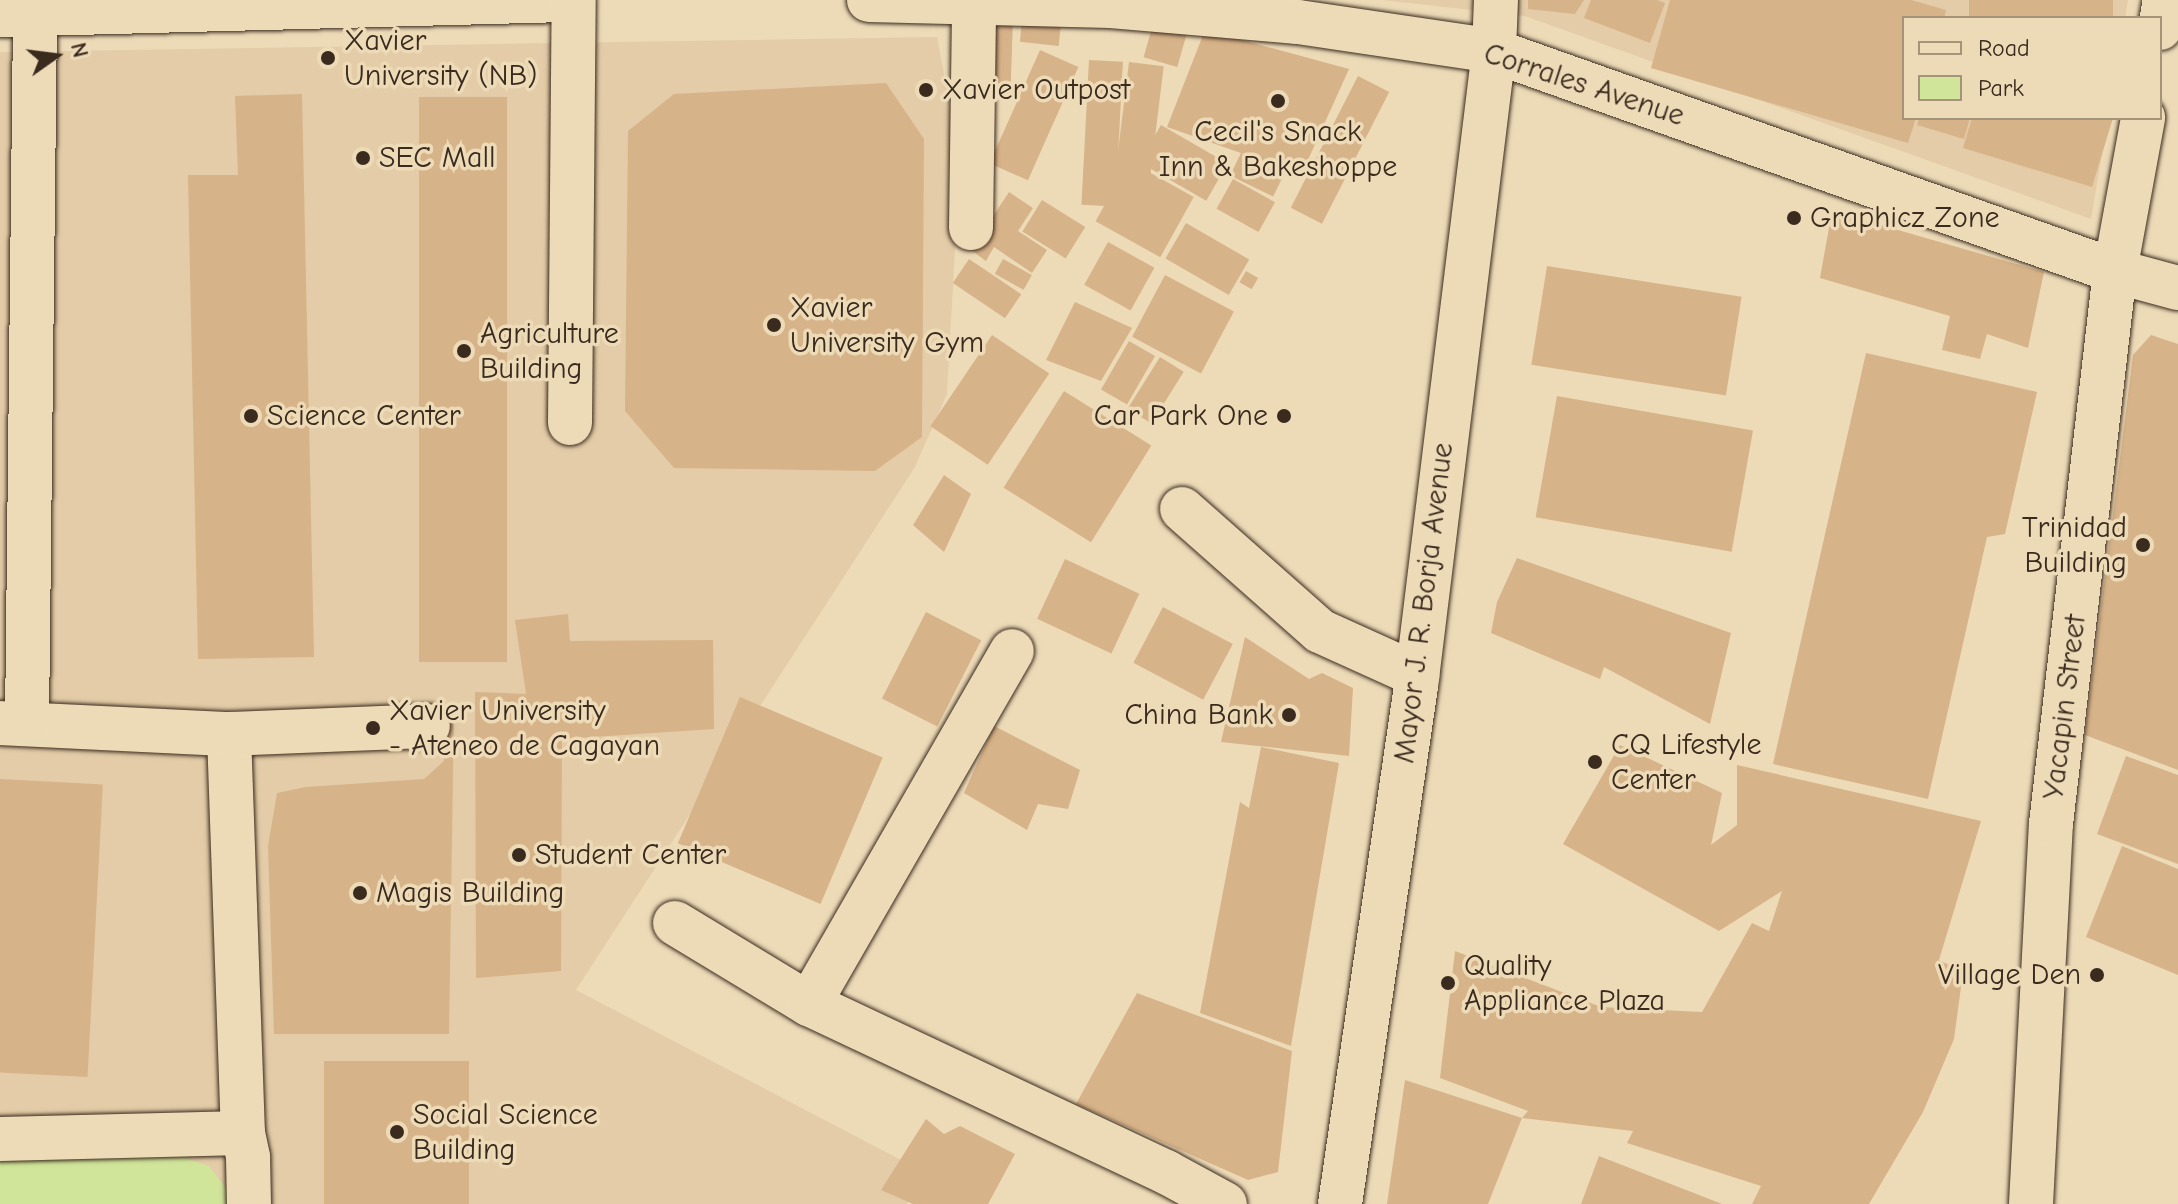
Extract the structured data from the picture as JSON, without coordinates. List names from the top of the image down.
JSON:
{
  "streets": {
    "street": ["Corrales Avenue", "Mayor J. R. Borja Avenue", "Yacapin Street"]
  },
  "crossings": [
    ["Corrales Avenue", "Mayor J. R. Borja Avenue"],
    ["Corrales Avenue", "Yacapin Street"]
  ],
  "places": [
    "Xavier University (NB)",
    "Xavier Outpost",
    "Cecil's Snack Inn & Bakeshoppe",
    "SEC Mall",
    "Graphicz Zone",
    "Xavier University Gym",
    "Agriculture Building",
    "Science Center",
    "Car Park One",
    "Trinidad Building",
    "China Bank",
    "Xavier University - Ateneo de Cagayan",
    "CQ Lifestyle Center",
    "Student Center",
    "Magis Building",
    "Village Den",
    "Quality Appliance Plaza",
    "Social Science Building"
  ],
  "legend": ["Road", "Park"],
  "north": "right"
}
